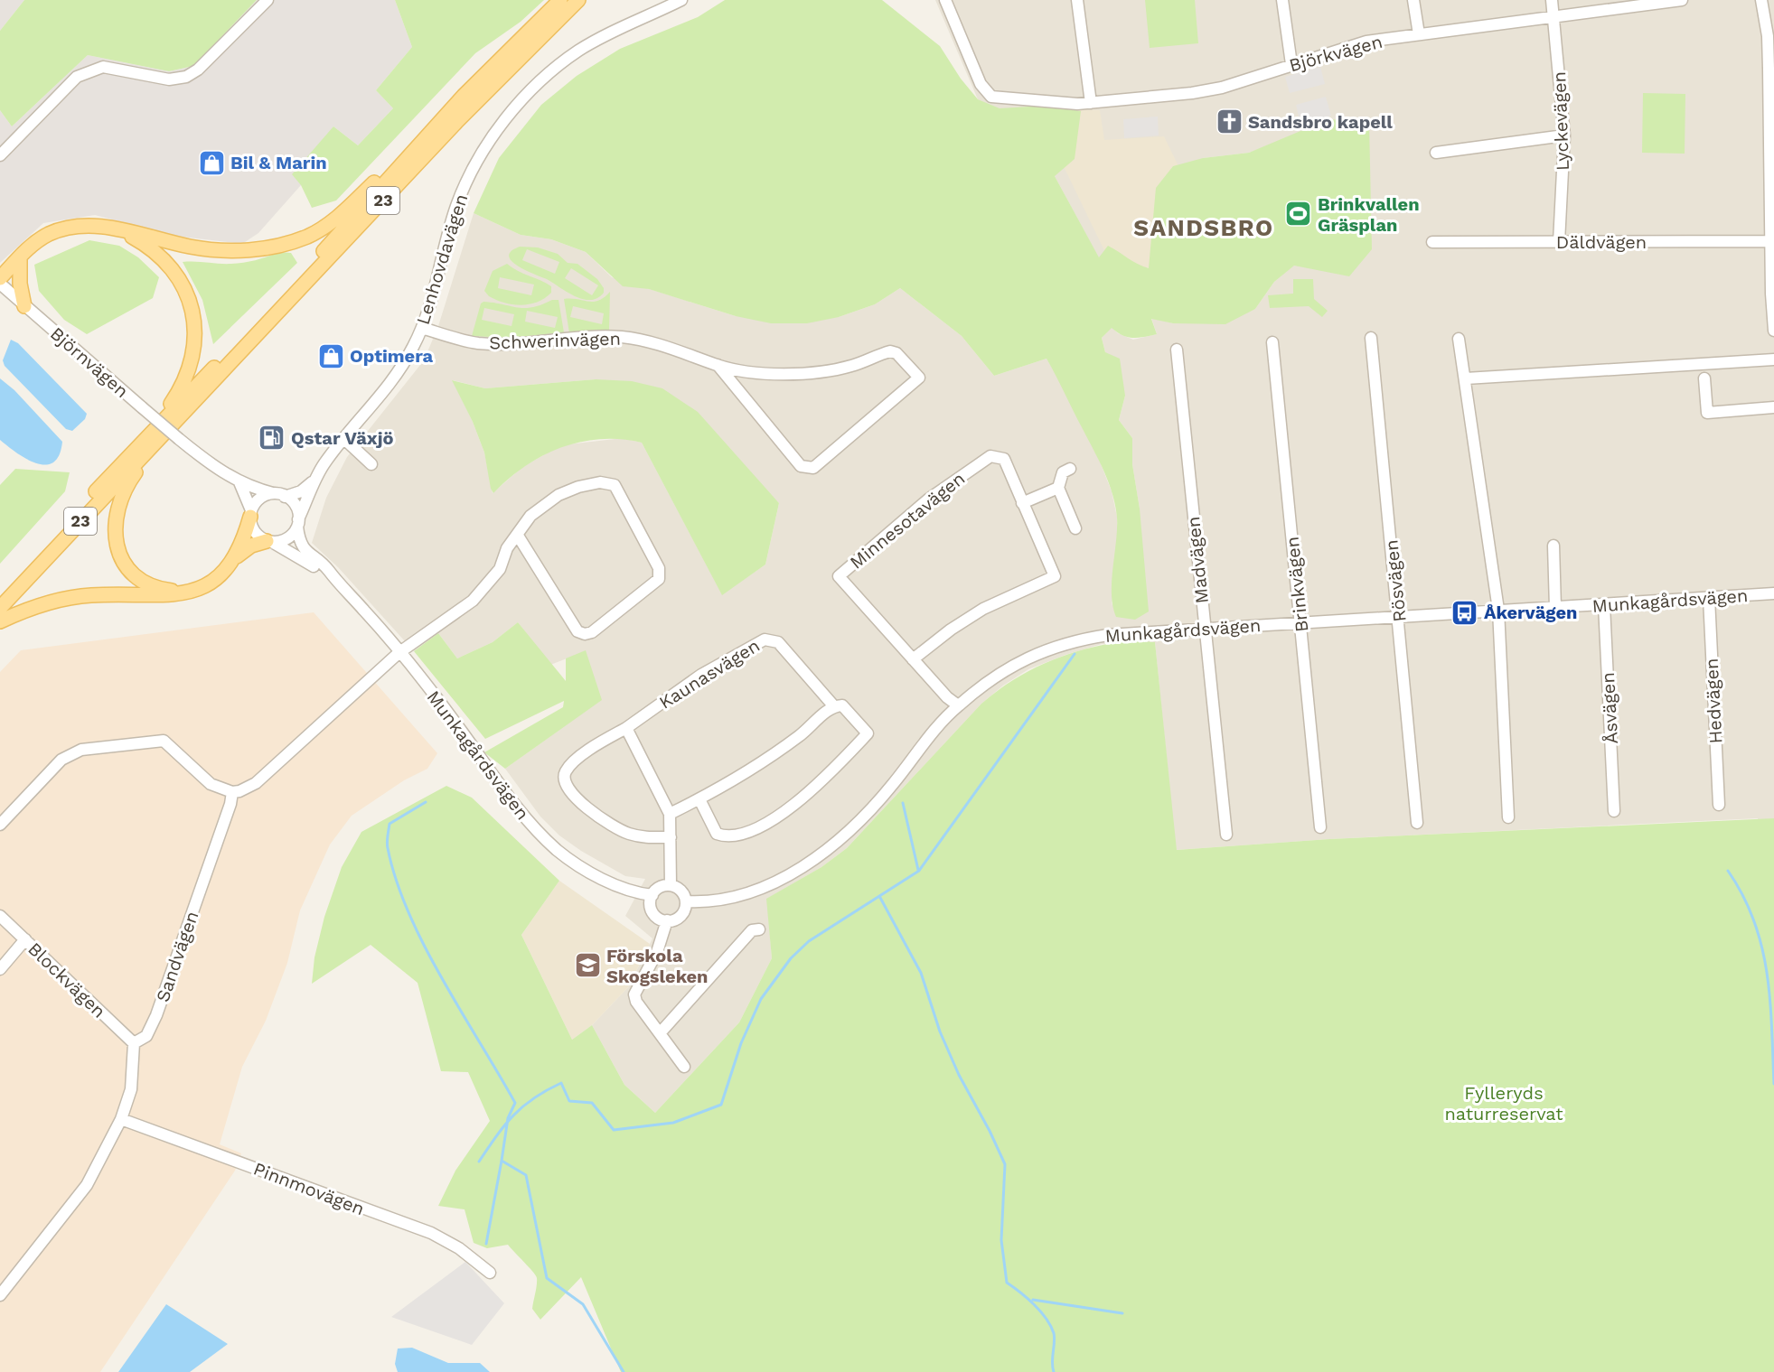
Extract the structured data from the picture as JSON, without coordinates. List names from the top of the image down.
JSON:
{
  "streets": {
    "main road": ["23"],
    "street": [
      "Björkvägen",
      "Lyckevägen",
      "Däldvägen",
      "Lenhovdavägen",
      "Schwerinvägen",
      "Björnvägen",
      "Minnesotavägen",
      "Madvägen",
      "Rösvägen",
      "Brinkvägen",
      "Munkagårdsvägen",
      "Kaunasvägen",
      "Hedvägen",
      "Åsvägen",
      "Sandvägen",
      "Blockvägen",
      "Pinnmovägen"
    ]
  },
  "crossings": [
    ["Björkvägen", "Lyckevägen"],
    ["Lyckevägen", "Däldvägen"],
    ["Lenhovdavägen", "Schwerinvägen"],
    ["Lenhovdavägen", "Munkagårdsvägen"],
    ["Minnesotavägen", "Munkagårdsvägen"],
    ["Madvägen", "Munkagårdsvägen"],
    ["Rösvägen", "Munkagårdsvägen"],
    ["Brinkvägen", "Munkagårdsvägen"],
    ["Munkagårdsvägen", "Hedvägen"],
    ["Munkagårdsvägen", "Åsvägen"],
    ["Sandvägen", "Blockvägen"]
  ],
  "districts": ["SANDSBRO"],
  "parks": ["Fylleryds naturreservat"],
  "places": {
    "church": ["Sandsbro kapell"],
    "shop": ["Bil & Marin", "Optimera"],
    "sports": ["Brinkvallen Gräsplan"],
    "fuel station": ["Qstar Växjö"],
    "bus stop": ["Åkervägen"],
    "school or university": ["Förskola Skogsleken"]
  }
}
